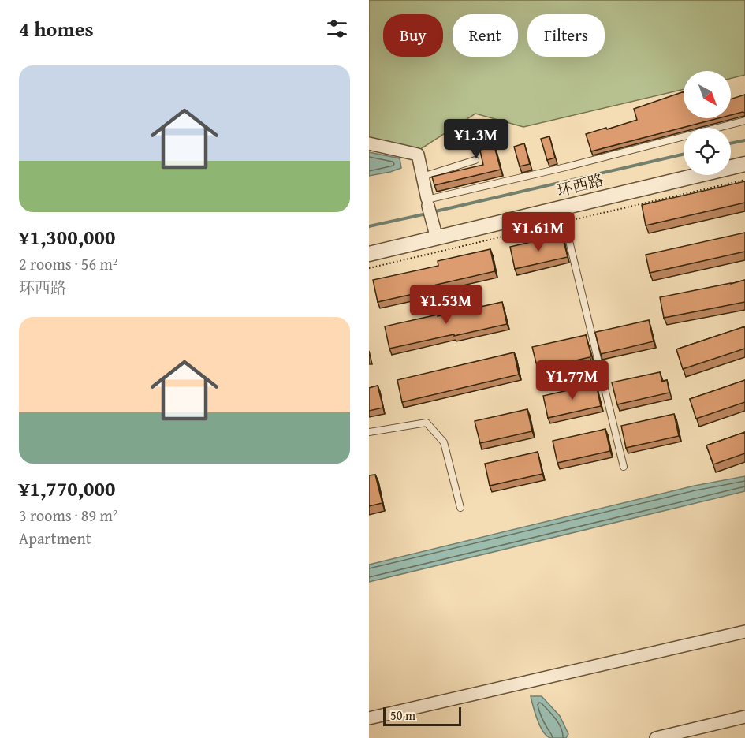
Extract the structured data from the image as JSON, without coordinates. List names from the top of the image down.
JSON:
{
  "streets": {
    "street": ["环西路"]
  },
  "scale_bar": "50 m",
  "north": "bottom right",
  "page": {
    "heading": "4 homes",
    "chip": ["Buy", "Rent", "Filters"],
    "list": [
      {
        "name": "¥1,300,000",
        "note": "2 rooms · 56 m² · 环西路"
      },
      {
        "name": "¥1,770,000",
        "note": "3 rooms · 89 m² · Apartment"
      }
    ],
    "price": [
      "¥1.3M",
      "¥1.61M",
      "¥1.53M",
      "¥1.77M"
    ],
    "scale": "50 m"
  }
}
